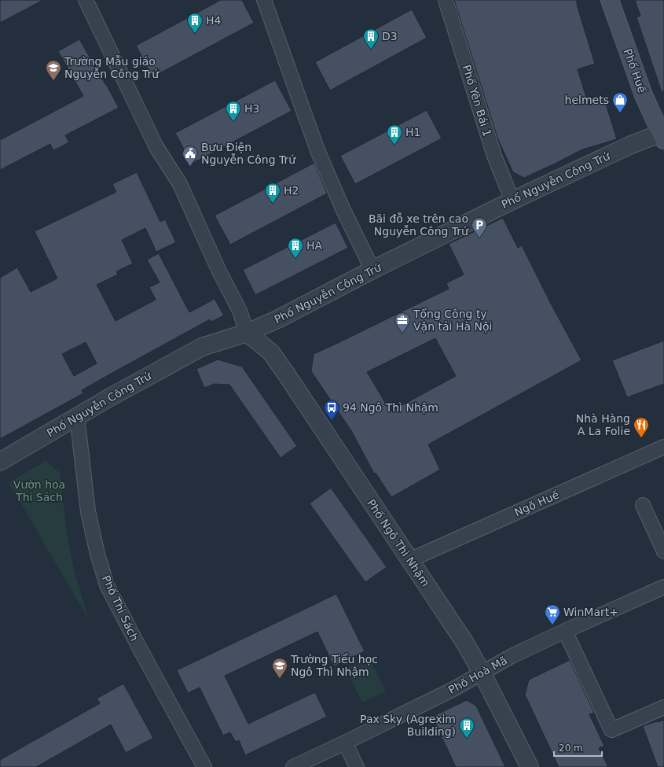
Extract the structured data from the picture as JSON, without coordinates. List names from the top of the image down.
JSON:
{
  "streets": {
    "main road": ["Phố Huế"],
    "street": [
      "Phố Yên Bái 1",
      "Phố Nguyễn Công Trứ",
      "Ngõ Huế",
      "Phố Ngô Thì Nhậm",
      "Phố Thi Sách",
      "Phố Hoà Mã"
    ]
  },
  "crossings": [
    ["Phố Huế", "Phố Nguyễn Công Trứ"],
    ["Phố Yên Bái 1", "Phố Nguyễn Công Trứ"],
    ["Phố Nguyễn Công Trứ", "Phố Ngô Thì Nhậm"],
    ["Phố Nguyễn Công Trứ", "Phố Thi Sách"],
    ["Ngõ Huế", "Phố Ngô Thì Nhậm"],
    ["Phố Ngô Thì Nhậm", "Phố Hoà Mã"]
  ],
  "parks": ["Vườn hoa Thi Sách"],
  "places": {
    "building": [
      "H4",
      "D3",
      "H3",
      "H1",
      "H2",
      "HA",
      "Pax Sky (Agrexim Building)"
    ],
    "school or university": ["Trường Mẫu giáo Nguyễn Công Trứ", "Trường Tiểu học Ngô Thì Nhậm"],
    "shop": ["helmets"],
    "public building": ["Bưu Điện Nguyễn Công Trứ"],
    "parking": ["Bãi đỗ xe trên cao Nguyễn Công Trứ"],
    "office": ["Tổng Công ty Vận tải Hà Nội"],
    "bus stop": ["94 Ngô Thì Nhậm"],
    "restaurant": ["Nhà Hàng A La Folie"],
    "supermarket": ["WinMart+"]
  },
  "scale_bar": "20 m"
}
